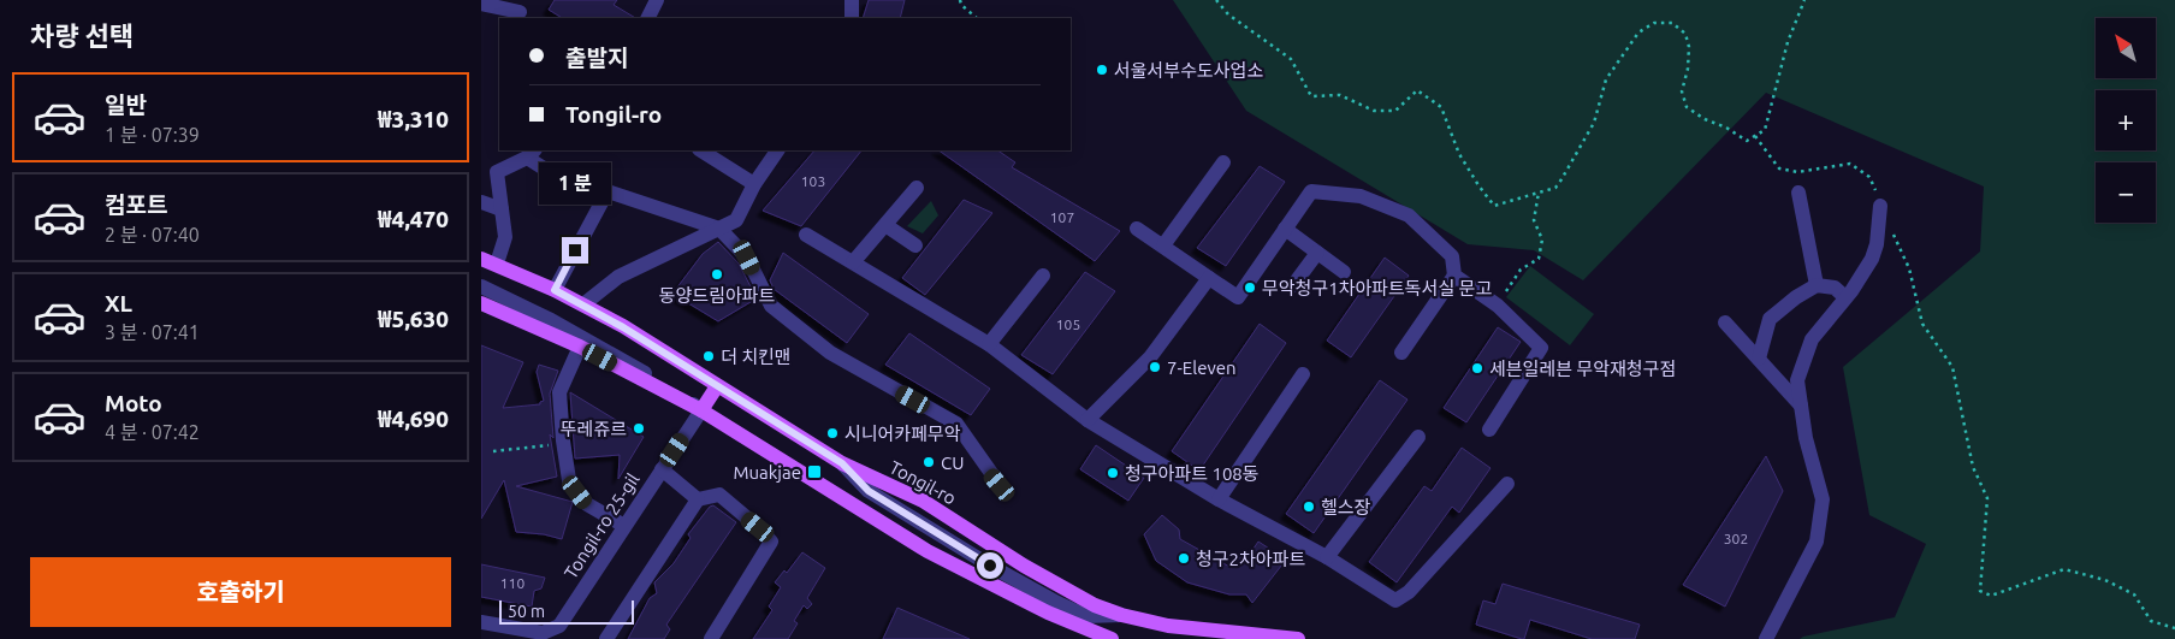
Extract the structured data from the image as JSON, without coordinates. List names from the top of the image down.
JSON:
{
  "streets": {
    "main road": ["Tongil-ro"],
    "street": ["Tongil-ro 25-gil"]
  },
  "places": {
    "other": [
      "서울서부수도사업소",
      "동양드림아파트",
      "무악청구1차아파트독서실 문고",
      "더 치킨맨",
      "7-Eleven",
      "세븐일레븐 무악재청구점",
      "뚜레쥬르",
      "시니어카페무악",
      "CU",
      "청구아파트 108동",
      "헬스장",
      "청구2차아파트"
    ],
    "transit": ["Muakjae"]
  },
  "house_numbers": [
    "103",
    "107",
    "105",
    "302",
    "110"
  ],
  "scale_bar": "50 m",
  "north": "top left",
  "page": {
    "heading": "차량 선택",
    "map_buttons": ["+", "−"],
    "banner": ["출발지", "Tongil-ro"],
    "list": [
      {
        "name": "일반",
        "note": "1 분 · 07:39",
        "value": "₩3,310"
      },
      {
        "name": "컴포트",
        "note": "2 분 · 07:40",
        "value": "₩4,470"
      },
      {
        "name": "XL",
        "note": "3 분 · 07:41",
        "value": "₩5,630"
      },
      {
        "name": "Moto",
        "note": "4 분 · 07:42",
        "value": "₩4,690"
      }
    ],
    "bubble": "1 분",
    "buttons": "호출하기",
    "scale": "50 m"
  }
}
